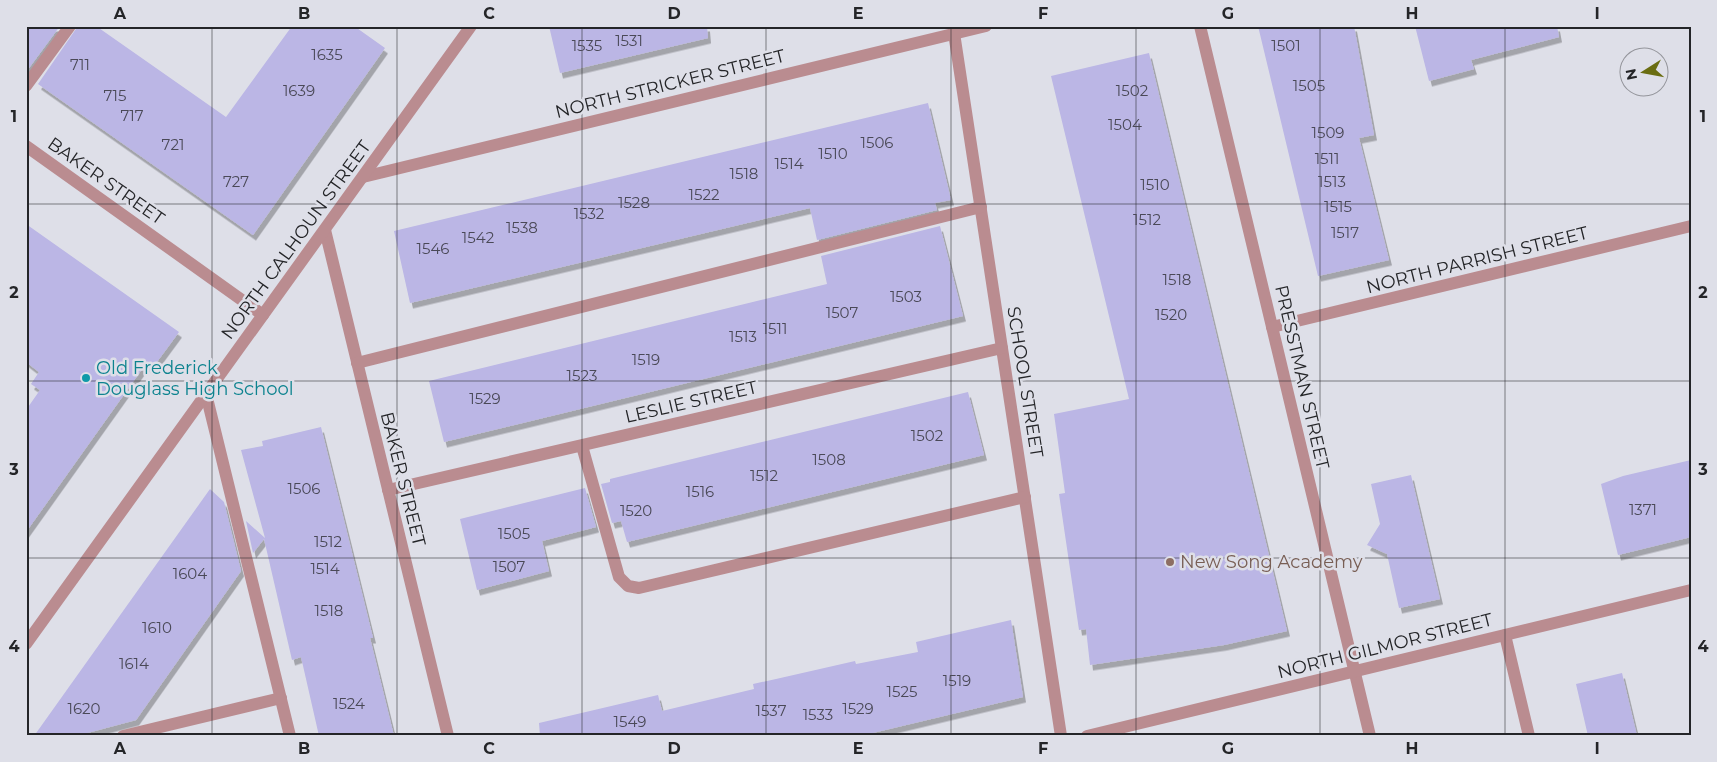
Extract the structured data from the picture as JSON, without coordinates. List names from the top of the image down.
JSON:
{
  "streets": {
    "street": [
      "NORTH STRICKER STREET",
      "BAKER STREET",
      "NORTH CALHOUN STREET",
      "NORTH PARRISH STREET",
      "PRESSTMAN STREET",
      "SCHOOL STREET",
      "LESLIE STREET",
      "NORTH GILMOR STREET"
    ]
  },
  "crossings": [
    ["NORTH STRICKER STREET", "NORTH CALHOUN STREET"],
    ["NORTH STRICKER STREET", "SCHOOL STREET"],
    ["BAKER STREET", "NORTH CALHOUN STREET"],
    ["BAKER STREET", "LESLIE STREET"],
    ["NORTH PARRISH STREET", "PRESSTMAN STREET"],
    ["PRESSTMAN STREET", "NORTH GILMOR STREET"],
    ["SCHOOL STREET", "LESLIE STREET"]
  ],
  "places": ["Old Frederick Douglass High School", "New Song Academy"],
  "house_numbers": [
    "1531",
    "1535",
    "1501",
    "1635",
    "711",
    "1505",
    "1639",
    "1502",
    "715",
    "717",
    "1504",
    "1509",
    "1506",
    "721",
    "1510",
    "1511",
    "1514",
    "1518",
    "727",
    "1513",
    "1510",
    "1522",
    "1528",
    "1515",
    "1532",
    "1512",
    "1538",
    "1517",
    "1542",
    "1546",
    "1518",
    "1503",
    "1507",
    "1520",
    "1511",
    "1513",
    "1519",
    "1523",
    "1529",
    "1502",
    "1508",
    "1512",
    "1506",
    "1516",
    "1371",
    "1520",
    "1505",
    "1512",
    "1507",
    "1514",
    "1604",
    "1518",
    "1610",
    "1614",
    "1519",
    "1525",
    "1524",
    "1620",
    "1529",
    "1537",
    "1533",
    "1549"
  ],
  "north": "left",
  "grid": {
    "columns": [
      "A",
      "B",
      "C",
      "D",
      "E",
      "F",
      "G",
      "H",
      "I"
    ],
    "rows": [
      "1",
      "2",
      "3",
      "4"
    ]
  }
}
